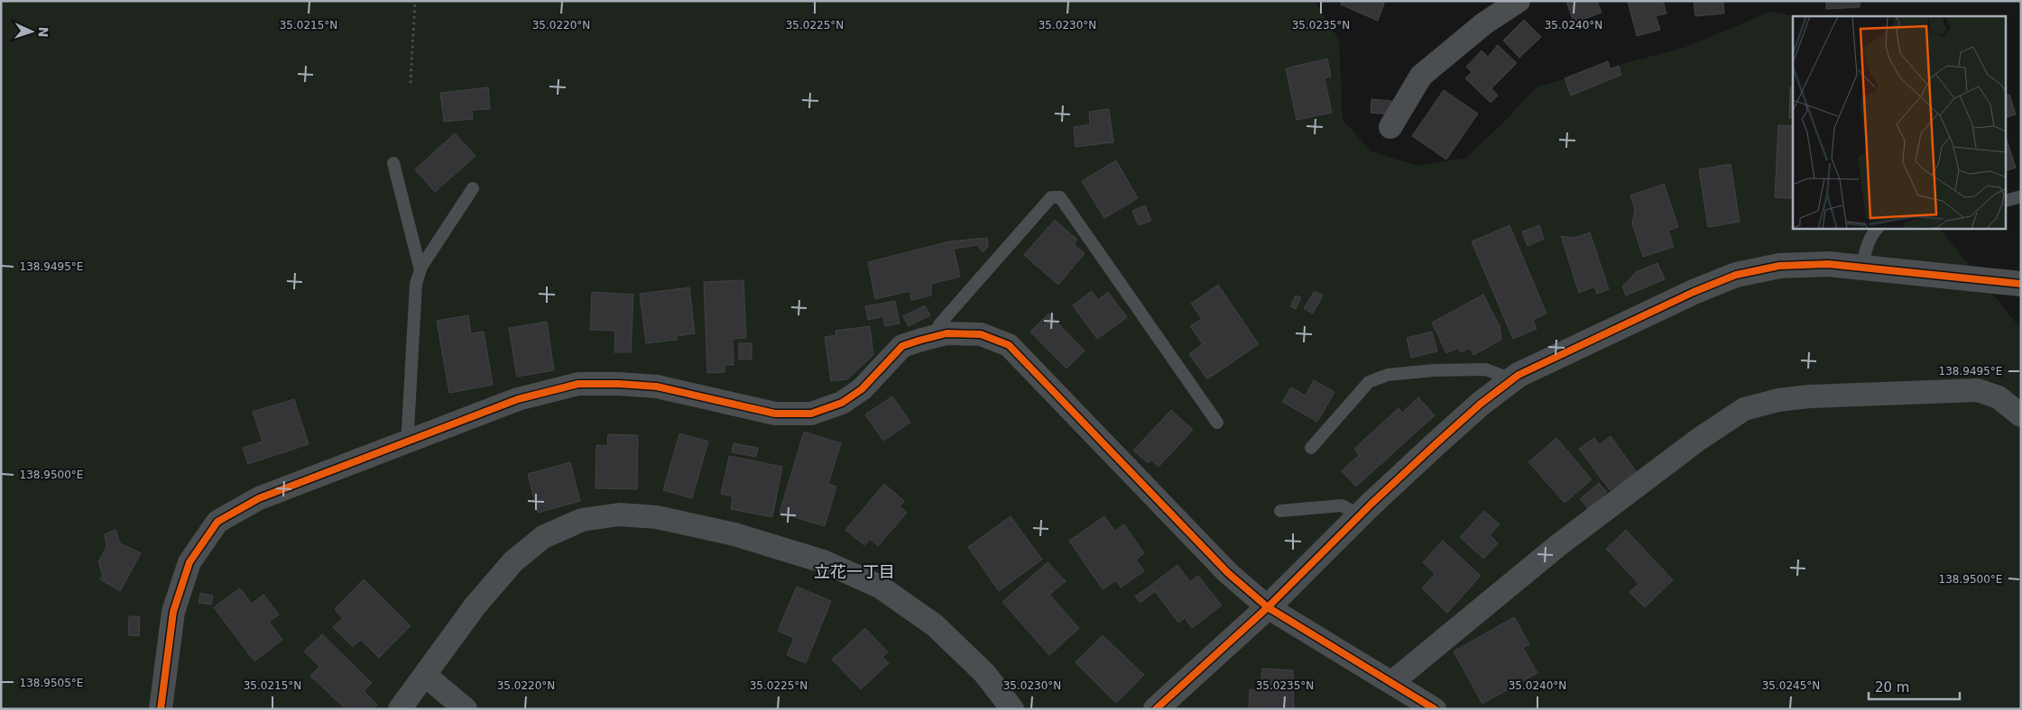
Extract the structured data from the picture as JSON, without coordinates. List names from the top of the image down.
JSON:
{
  "districts": ["立花一丁目"],
  "scale_bar": "20 m",
  "north": "right",
  "coordinates": [
    "35.0215°N",
    "35.0220°N",
    "35.0225°N",
    "35.0230°N",
    "35.0235°N",
    "35.0240°N",
    "138.9495°E",
    "138.9500°E",
    "138.9505°E",
    "35.0245°N"
  ]
}
